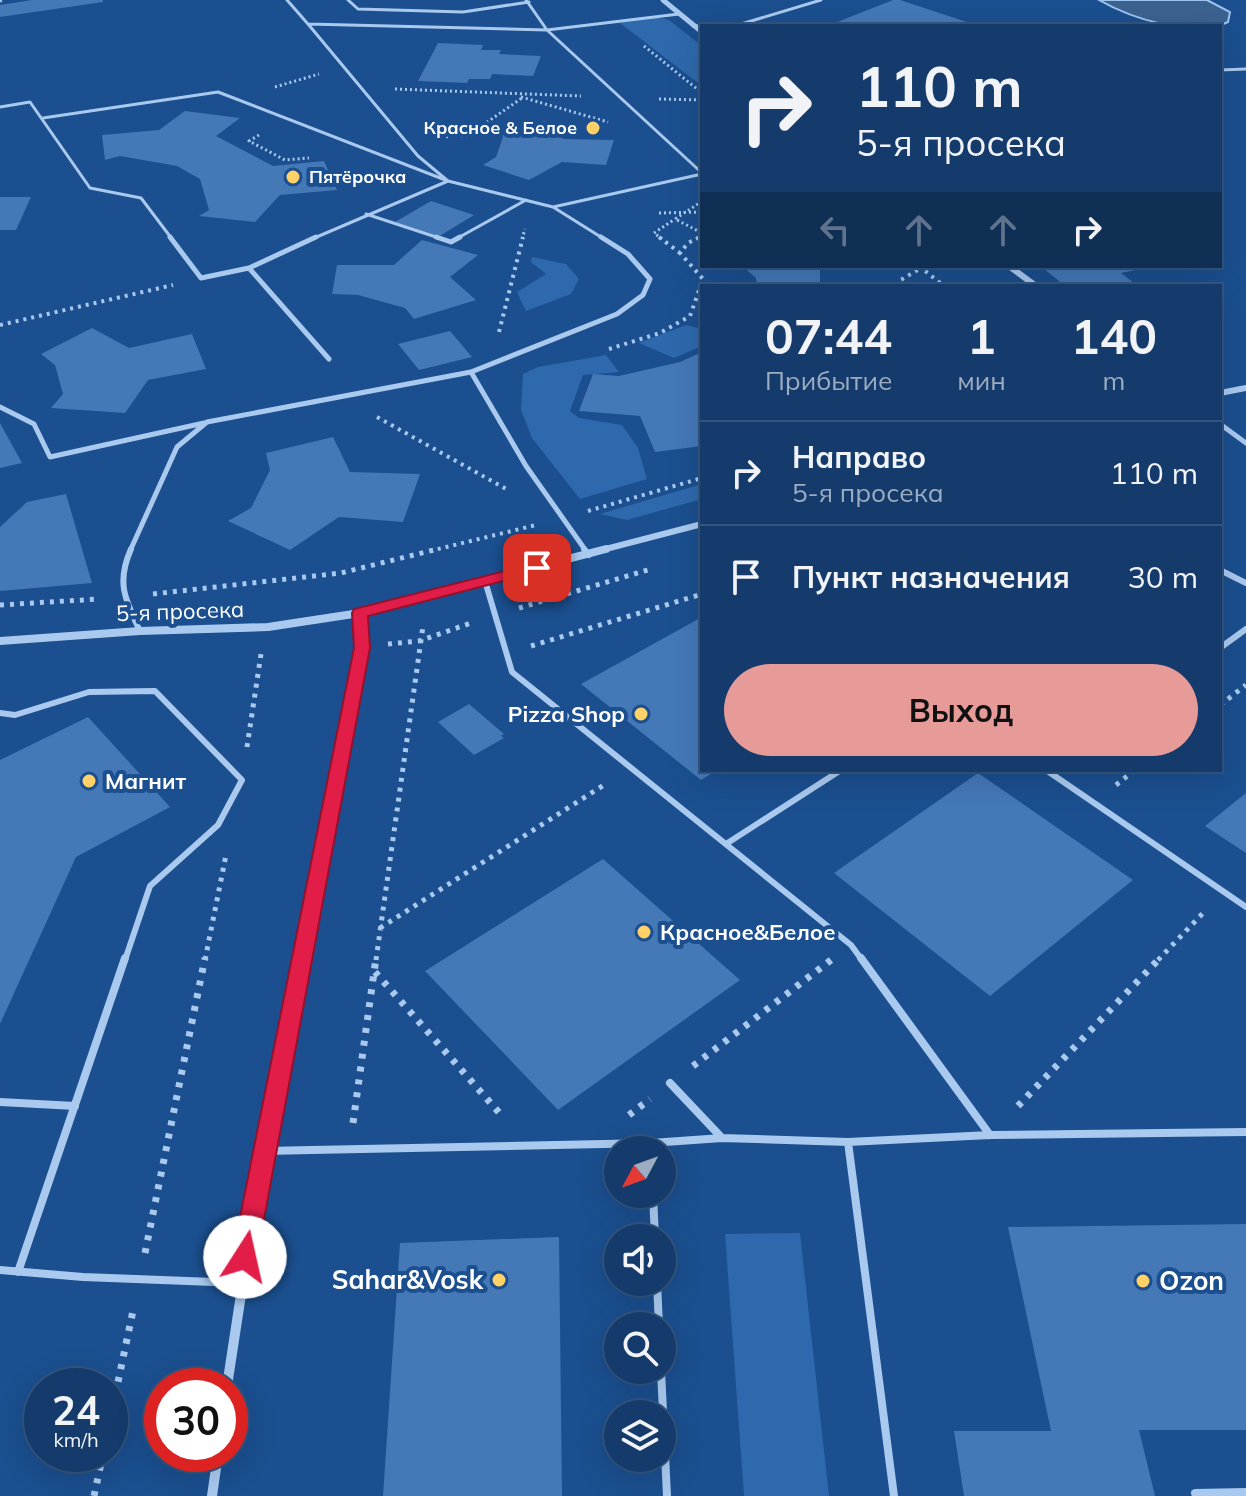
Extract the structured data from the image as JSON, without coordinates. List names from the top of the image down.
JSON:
{
  "streets": {
    "street": ["5-я просека"]
  },
  "places": [
    "Красное & Белое",
    "Пятёрочка",
    "Pizza Shop",
    "Магнит",
    "Красное&Белое",
    "Sahar&Vosk",
    "Ozon"
  ],
  "north": "bottom left",
  "page": {
    "turn": ["110 m", "5-я просека"],
    "eta": [
      "07:44",
      "Прибытие",
      "1",
      "мин",
      "140",
      "m"
    ],
    "list": [
      {
        "name": "Направо",
        "note": "5-я просека",
        "value": "110 m"
      },
      {
        "name": "Пункт назначения",
        "value": "30 m"
      }
    ],
    "buttons": "Выход",
    "speed": "24 km/h",
    "limit": "30"
  }
}
